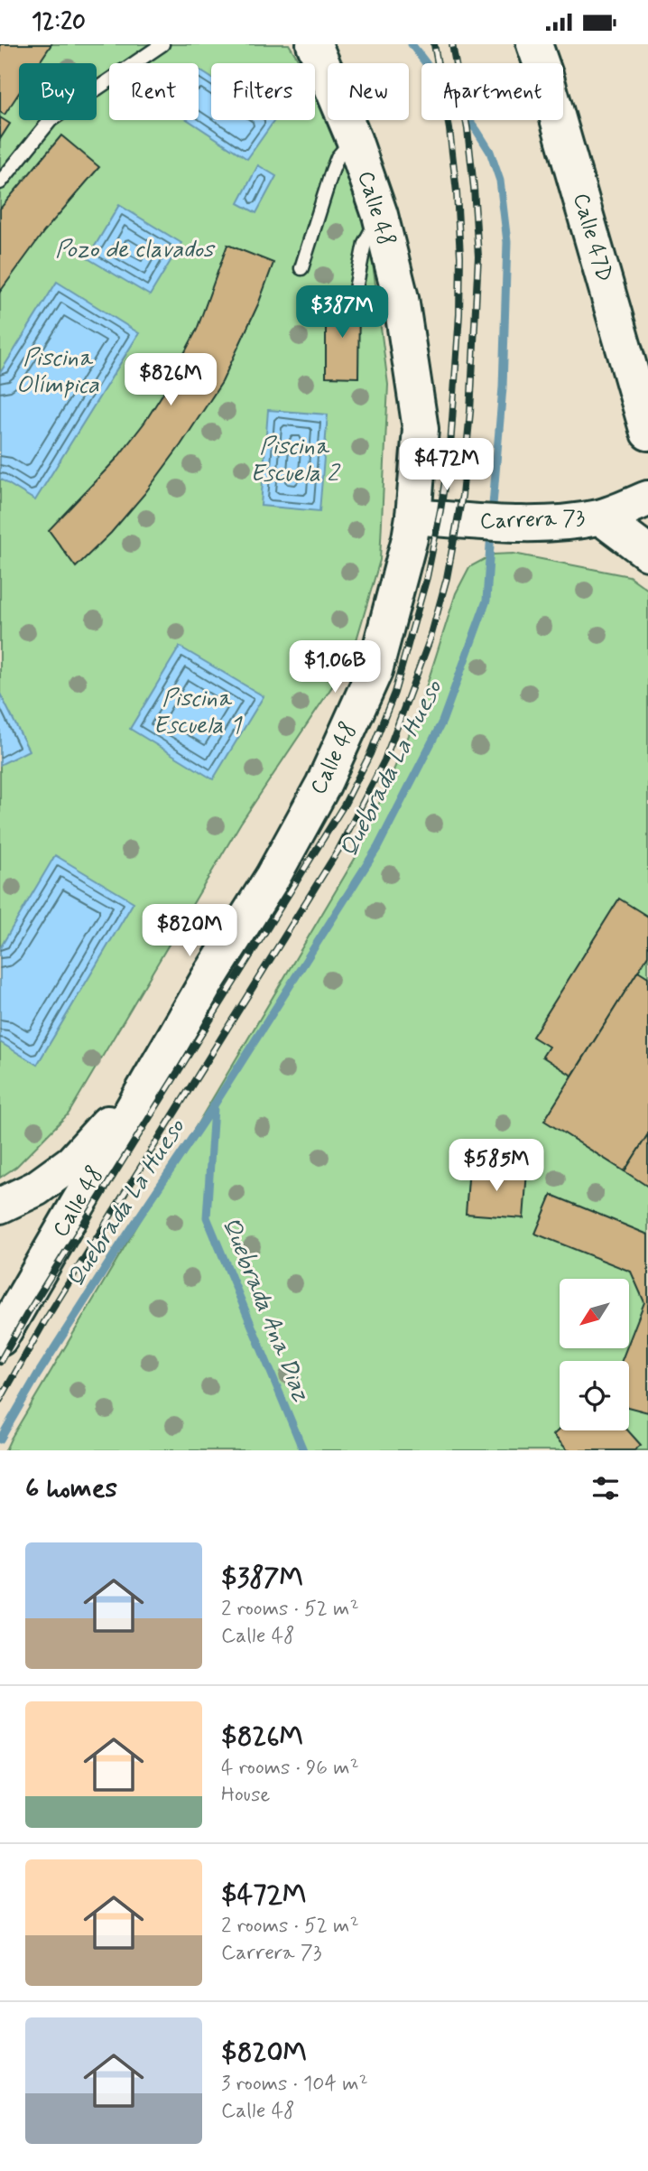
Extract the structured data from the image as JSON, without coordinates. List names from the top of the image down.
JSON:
{
  "streets": {
    "main road": ["Calle 48", "Calle 47D", "Carrera 73"]
  },
  "crossings": [
    ["Calle 48", "Carrera 73"]
  ],
  "water": [
    "Pozo de clavados",
    "Piscina Olímpica",
    "Piscina Escuela 2",
    "Piscina Escuela 1",
    "Quebrada La Hueso",
    "Quebrada Ana Diaz"
  ],
  "north": "bottom left",
  "page": {
    "status": "12:20",
    "chip": [
      "Buy",
      "Rent",
      "Filters",
      "New",
      "Apartment"
    ],
    "price": [
      "$387M",
      "$826M",
      "$472M",
      "$1.06B",
      "$820M",
      "$585M"
    ],
    "heading": "6 homes",
    "list": [
      {
        "name": "$387M",
        "note": "2 rooms · 52 m² · Calle 48"
      },
      {
        "name": "$826M",
        "note": "4 rooms · 96 m² · House"
      },
      {
        "name": "$472M",
        "note": "2 rooms · 52 m² · Carrera 73"
      },
      {
        "name": "$820M",
        "note": "3 rooms · 104 m² · Calle 48"
      }
    ]
  }
}
